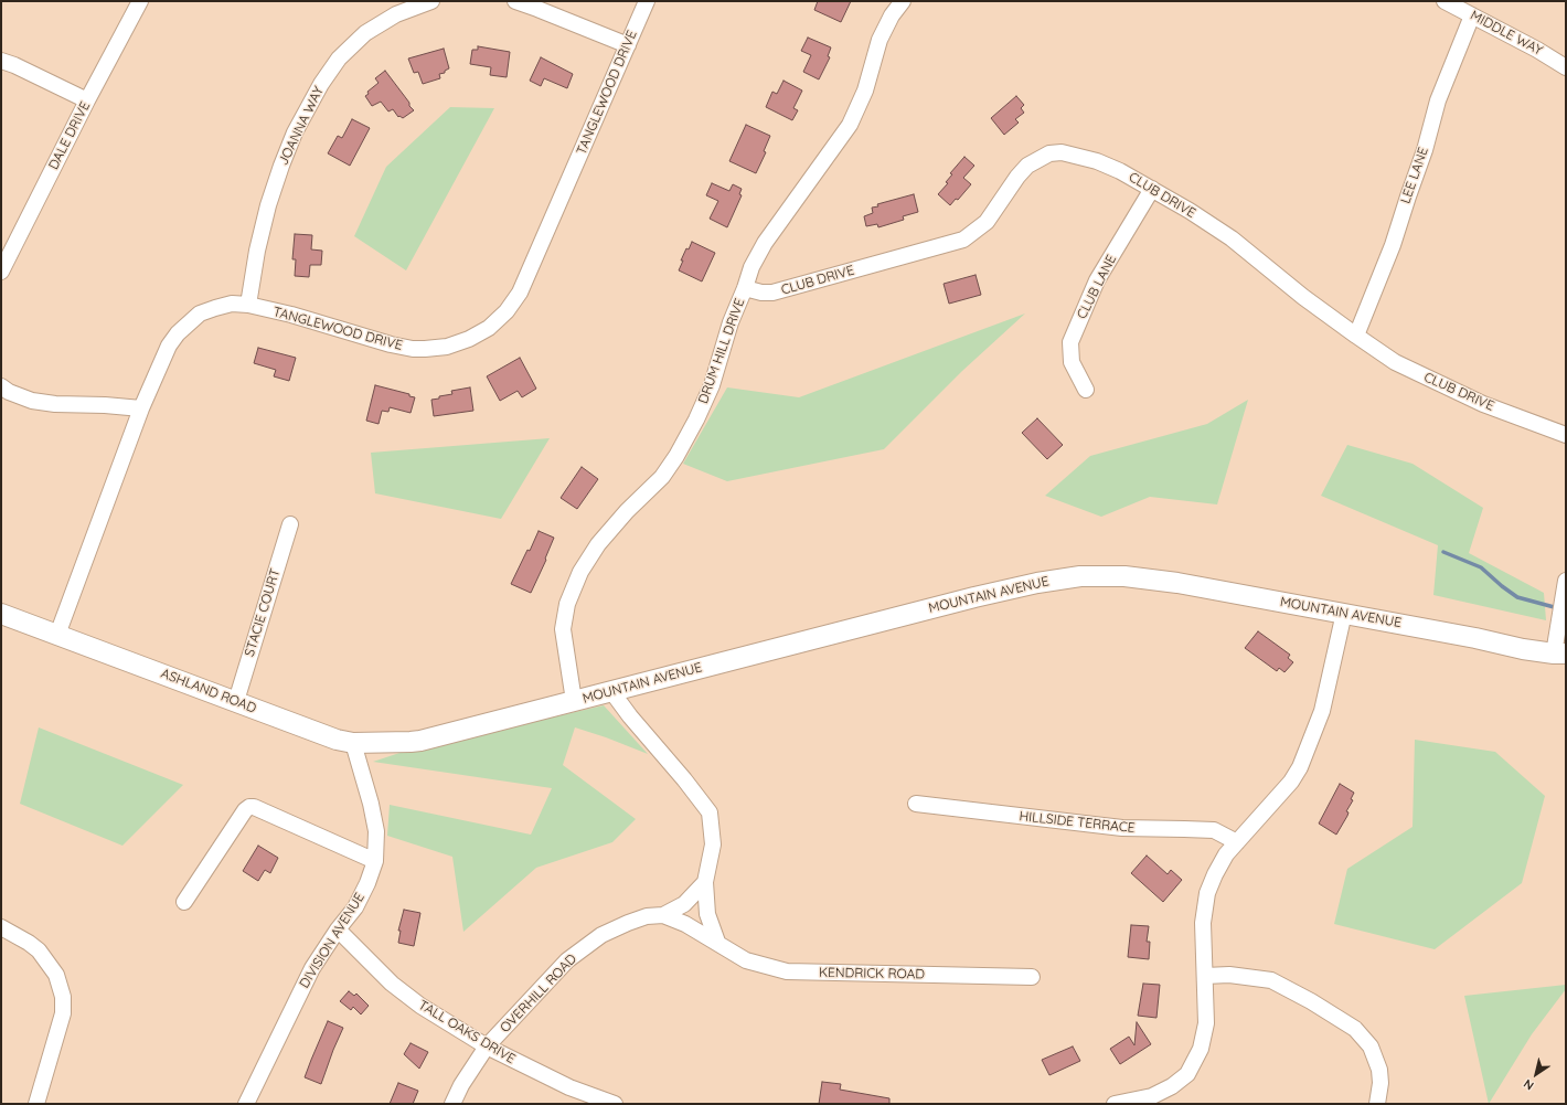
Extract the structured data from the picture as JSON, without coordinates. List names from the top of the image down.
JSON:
{
  "streets": {
    "main road": ["MOUNTAIN AVENUE", "ASHLAND ROAD"],
    "street": [
      "MIDDLE WAY",
      "TANGLEWOOD DRIVE",
      "JOANNA WAY",
      "DALE DRIVE",
      "LEE LANE",
      "CLUB DRIVE",
      "CLUB LANE",
      "DRUM HILL DRIVE",
      "STACIE COURT",
      "HILLSIDE TERRACE",
      "DIVISION AVENUE",
      "KENDRICK ROAD",
      "OVERHILL ROAD",
      "TALL OAKS DRIVE"
    ]
  },
  "crossings": [
    ["MIDDLE WAY", "LEE LANE"],
    ["TANGLEWOOD DRIVE", "JOANNA WAY"],
    ["TANGLEWOOD DRIVE", "ASHLAND ROAD"],
    ["LEE LANE", "CLUB DRIVE"],
    ["CLUB DRIVE", "CLUB LANE"],
    ["CLUB DRIVE", "DRUM HILL DRIVE"],
    ["DRUM HILL DRIVE", "MOUNTAIN AVENUE"],
    ["MOUNTAIN AVENUE", "ASHLAND ROAD"],
    ["STACIE COURT", "ASHLAND ROAD"],
    ["ASHLAND ROAD", "DIVISION AVENUE"],
    ["DIVISION AVENUE", "TALL OAKS DRIVE"],
    ["KENDRICK ROAD", "OVERHILL ROAD"],
    ["OVERHILL ROAD", "TALL OAKS DRIVE"]
  ],
  "north": "bottom left"
}
